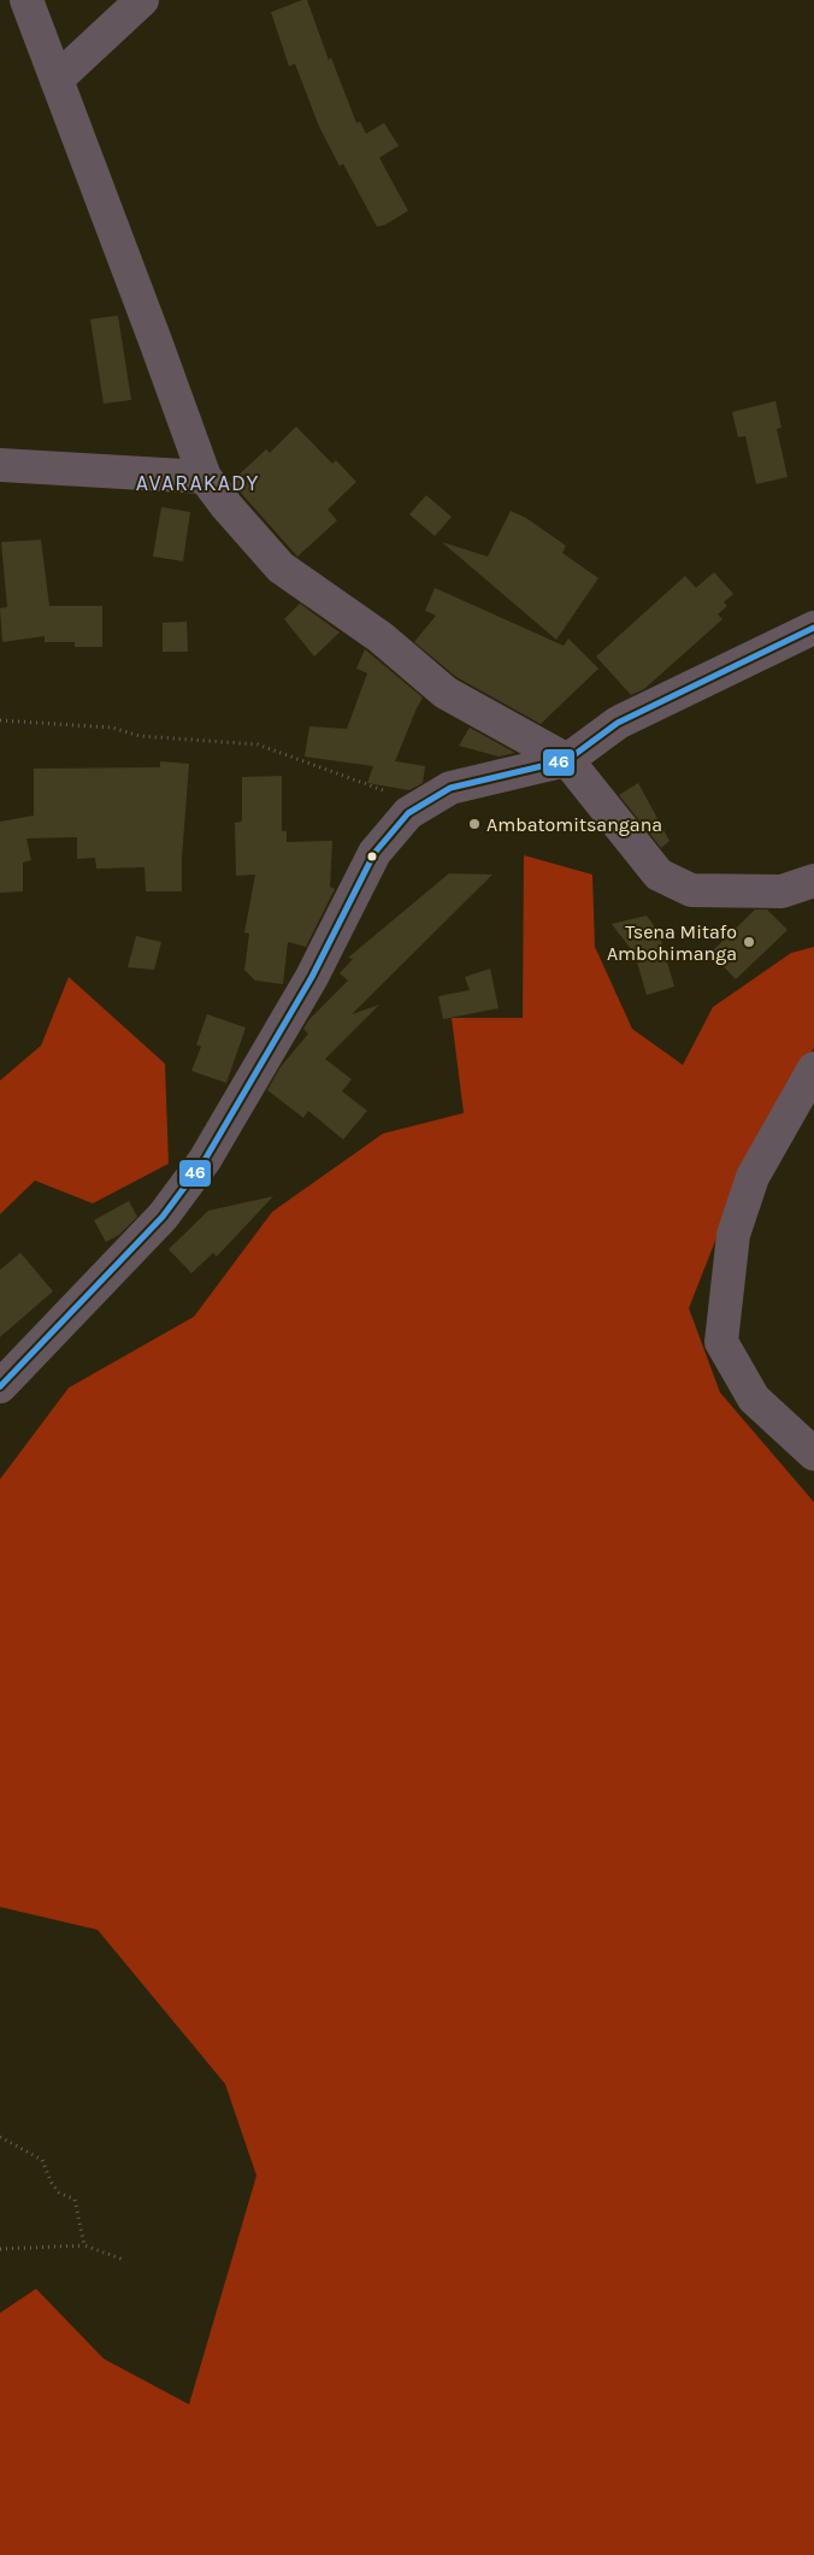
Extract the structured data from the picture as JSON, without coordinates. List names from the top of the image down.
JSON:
{
  "districts": ["AVARAKADY"],
  "places": ["Ambatomitsangana", "Tsena Mitafo Ambohimanga"],
  "lines": ["transit line 46"]
}
